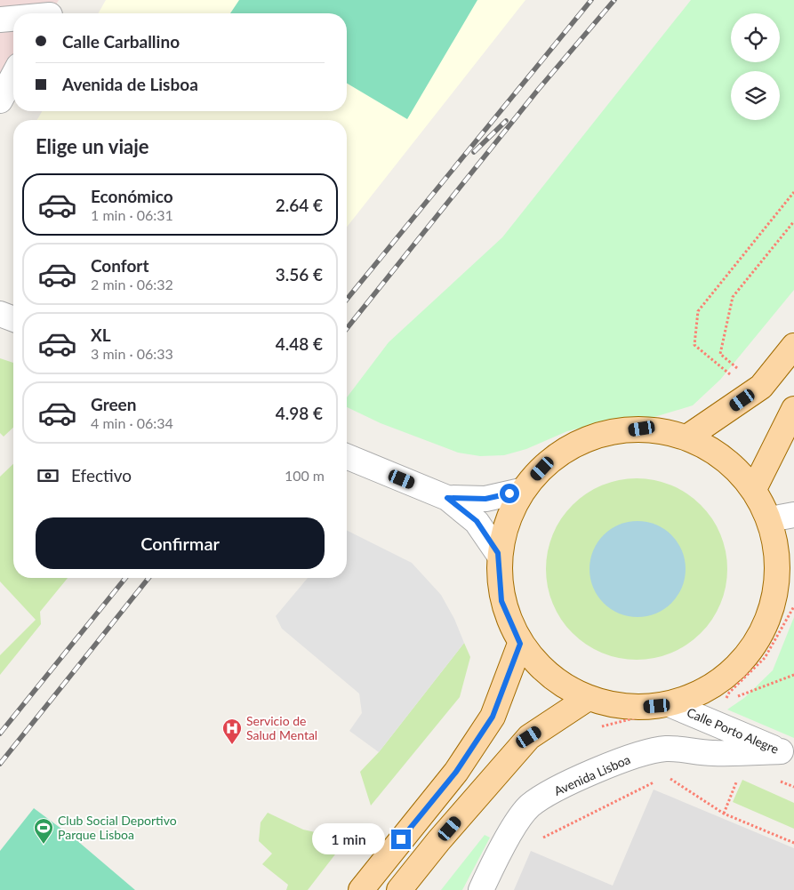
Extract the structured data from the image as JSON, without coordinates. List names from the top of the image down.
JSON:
{
  "streets": {
    "street": ["Calle Porto Alegre", "Avenida Lisboa"]
  },
  "crossings": [
    ["Calle Porto Alegre", "Avenida Lisboa"]
  ],
  "places": {
    "hospital": ["Servicio de Salud Mental"],
    "sports": ["Club Social Deportivo Parque Lisboa"]
  },
  "page": {
    "banner": ["Calle Carballino", "Avenida de Lisboa"],
    "heading": "Elige un viaje",
    "list": [
      {
        "name": "Económico",
        "note": "1 min · 06:31",
        "value": "2.64 €"
      },
      {
        "name": "Confort",
        "note": "2 min · 06:32",
        "value": "3.56 €"
      },
      {
        "name": "XL",
        "note": "3 min · 06:33",
        "value": "4.48 €"
      },
      {
        "name": "Green",
        "note": "4 min · 06:34",
        "value": "4.98 €"
      }
    ],
    "pay": ["Efectivo", "100 m"],
    "buttons": "Confirmar",
    "bubble": "1 min"
  }
}
